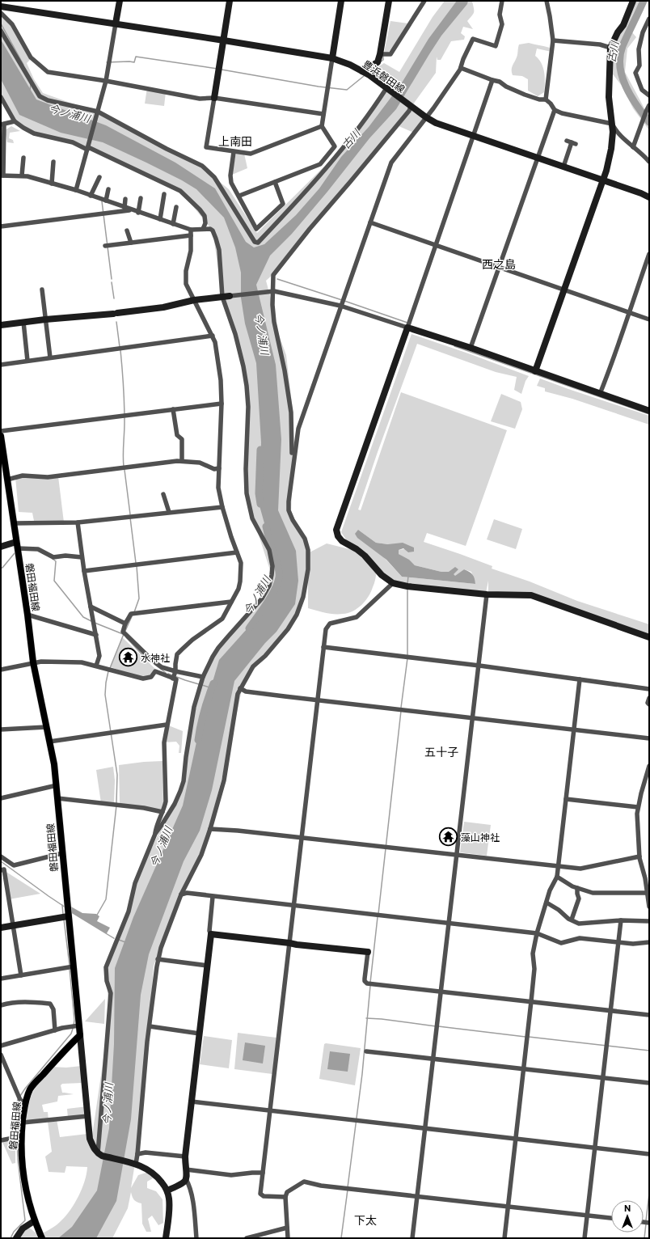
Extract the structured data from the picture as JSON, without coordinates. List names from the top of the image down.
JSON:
{
  "streets": {
    "main road": ["磐田福田線"],
    "street": ["豊浜磐田線"]
  },
  "districts": [
    "上南田",
    "西之島",
    "五十子",
    "下太"
  ],
  "water": ["古川", "今ノ浦川"],
  "places": {
    "temple": ["水神社", "藻山神社"]
  },
  "north": "top"
}
